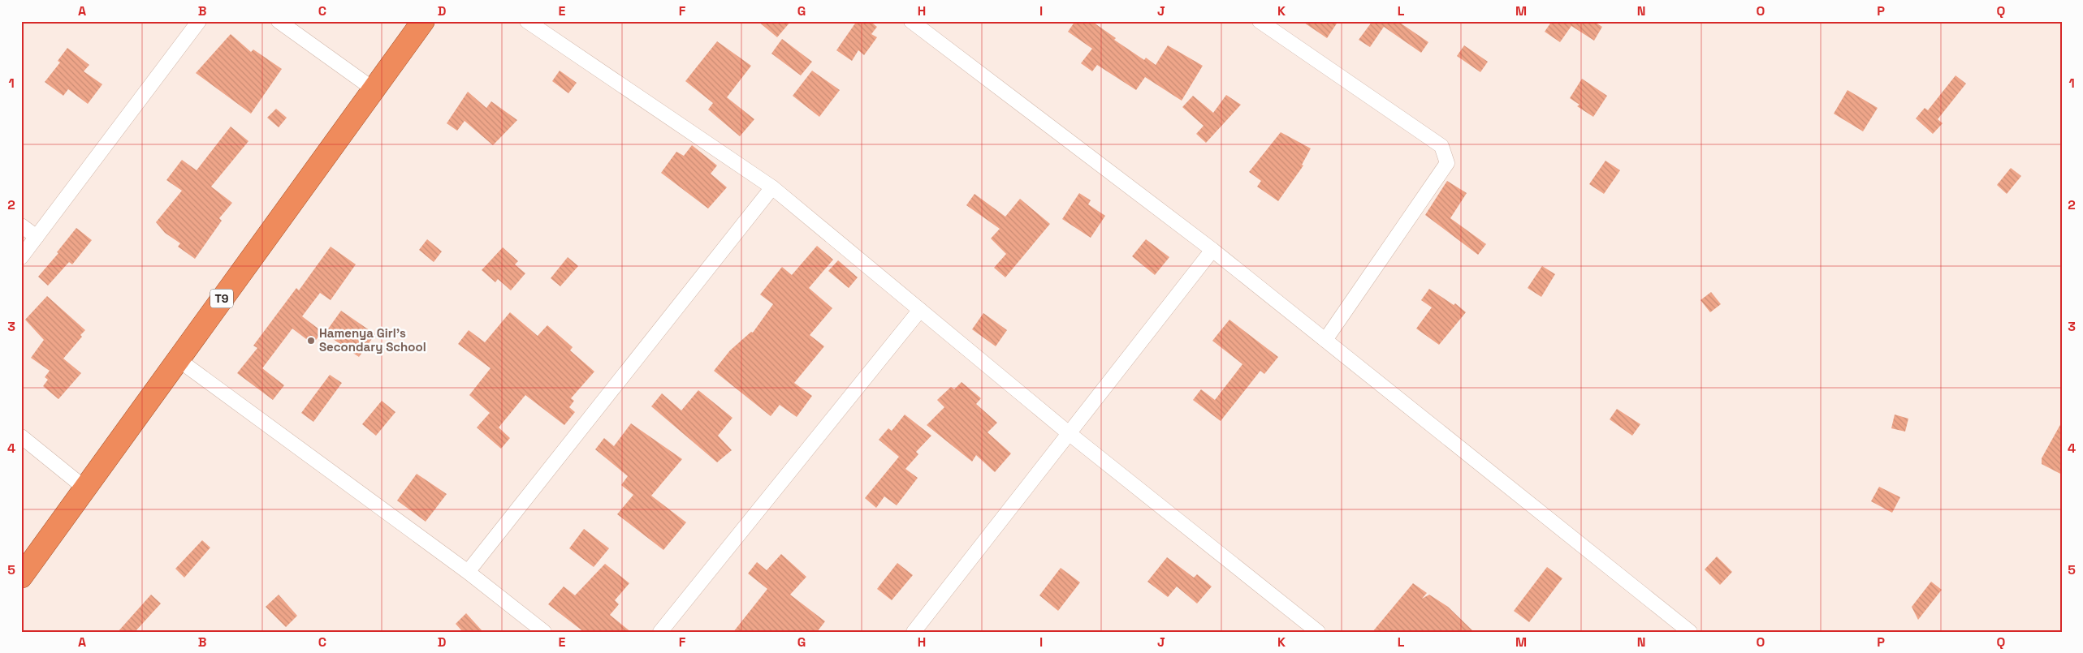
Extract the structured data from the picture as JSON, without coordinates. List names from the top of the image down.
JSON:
{
  "streets": {
    "highway": ["T9"]
  },
  "places": ["Hamenya Girl's Secondary School"],
  "grid": {
    "columns": [
      "A",
      "B",
      "C",
      "D",
      "E",
      "F",
      "G",
      "H",
      "I",
      "J",
      "K",
      "L",
      "M",
      "N",
      "O",
      "P",
      "Q"
    ],
    "rows": [
      "1",
      "2",
      "3",
      "4",
      "5"
    ]
  }
}
